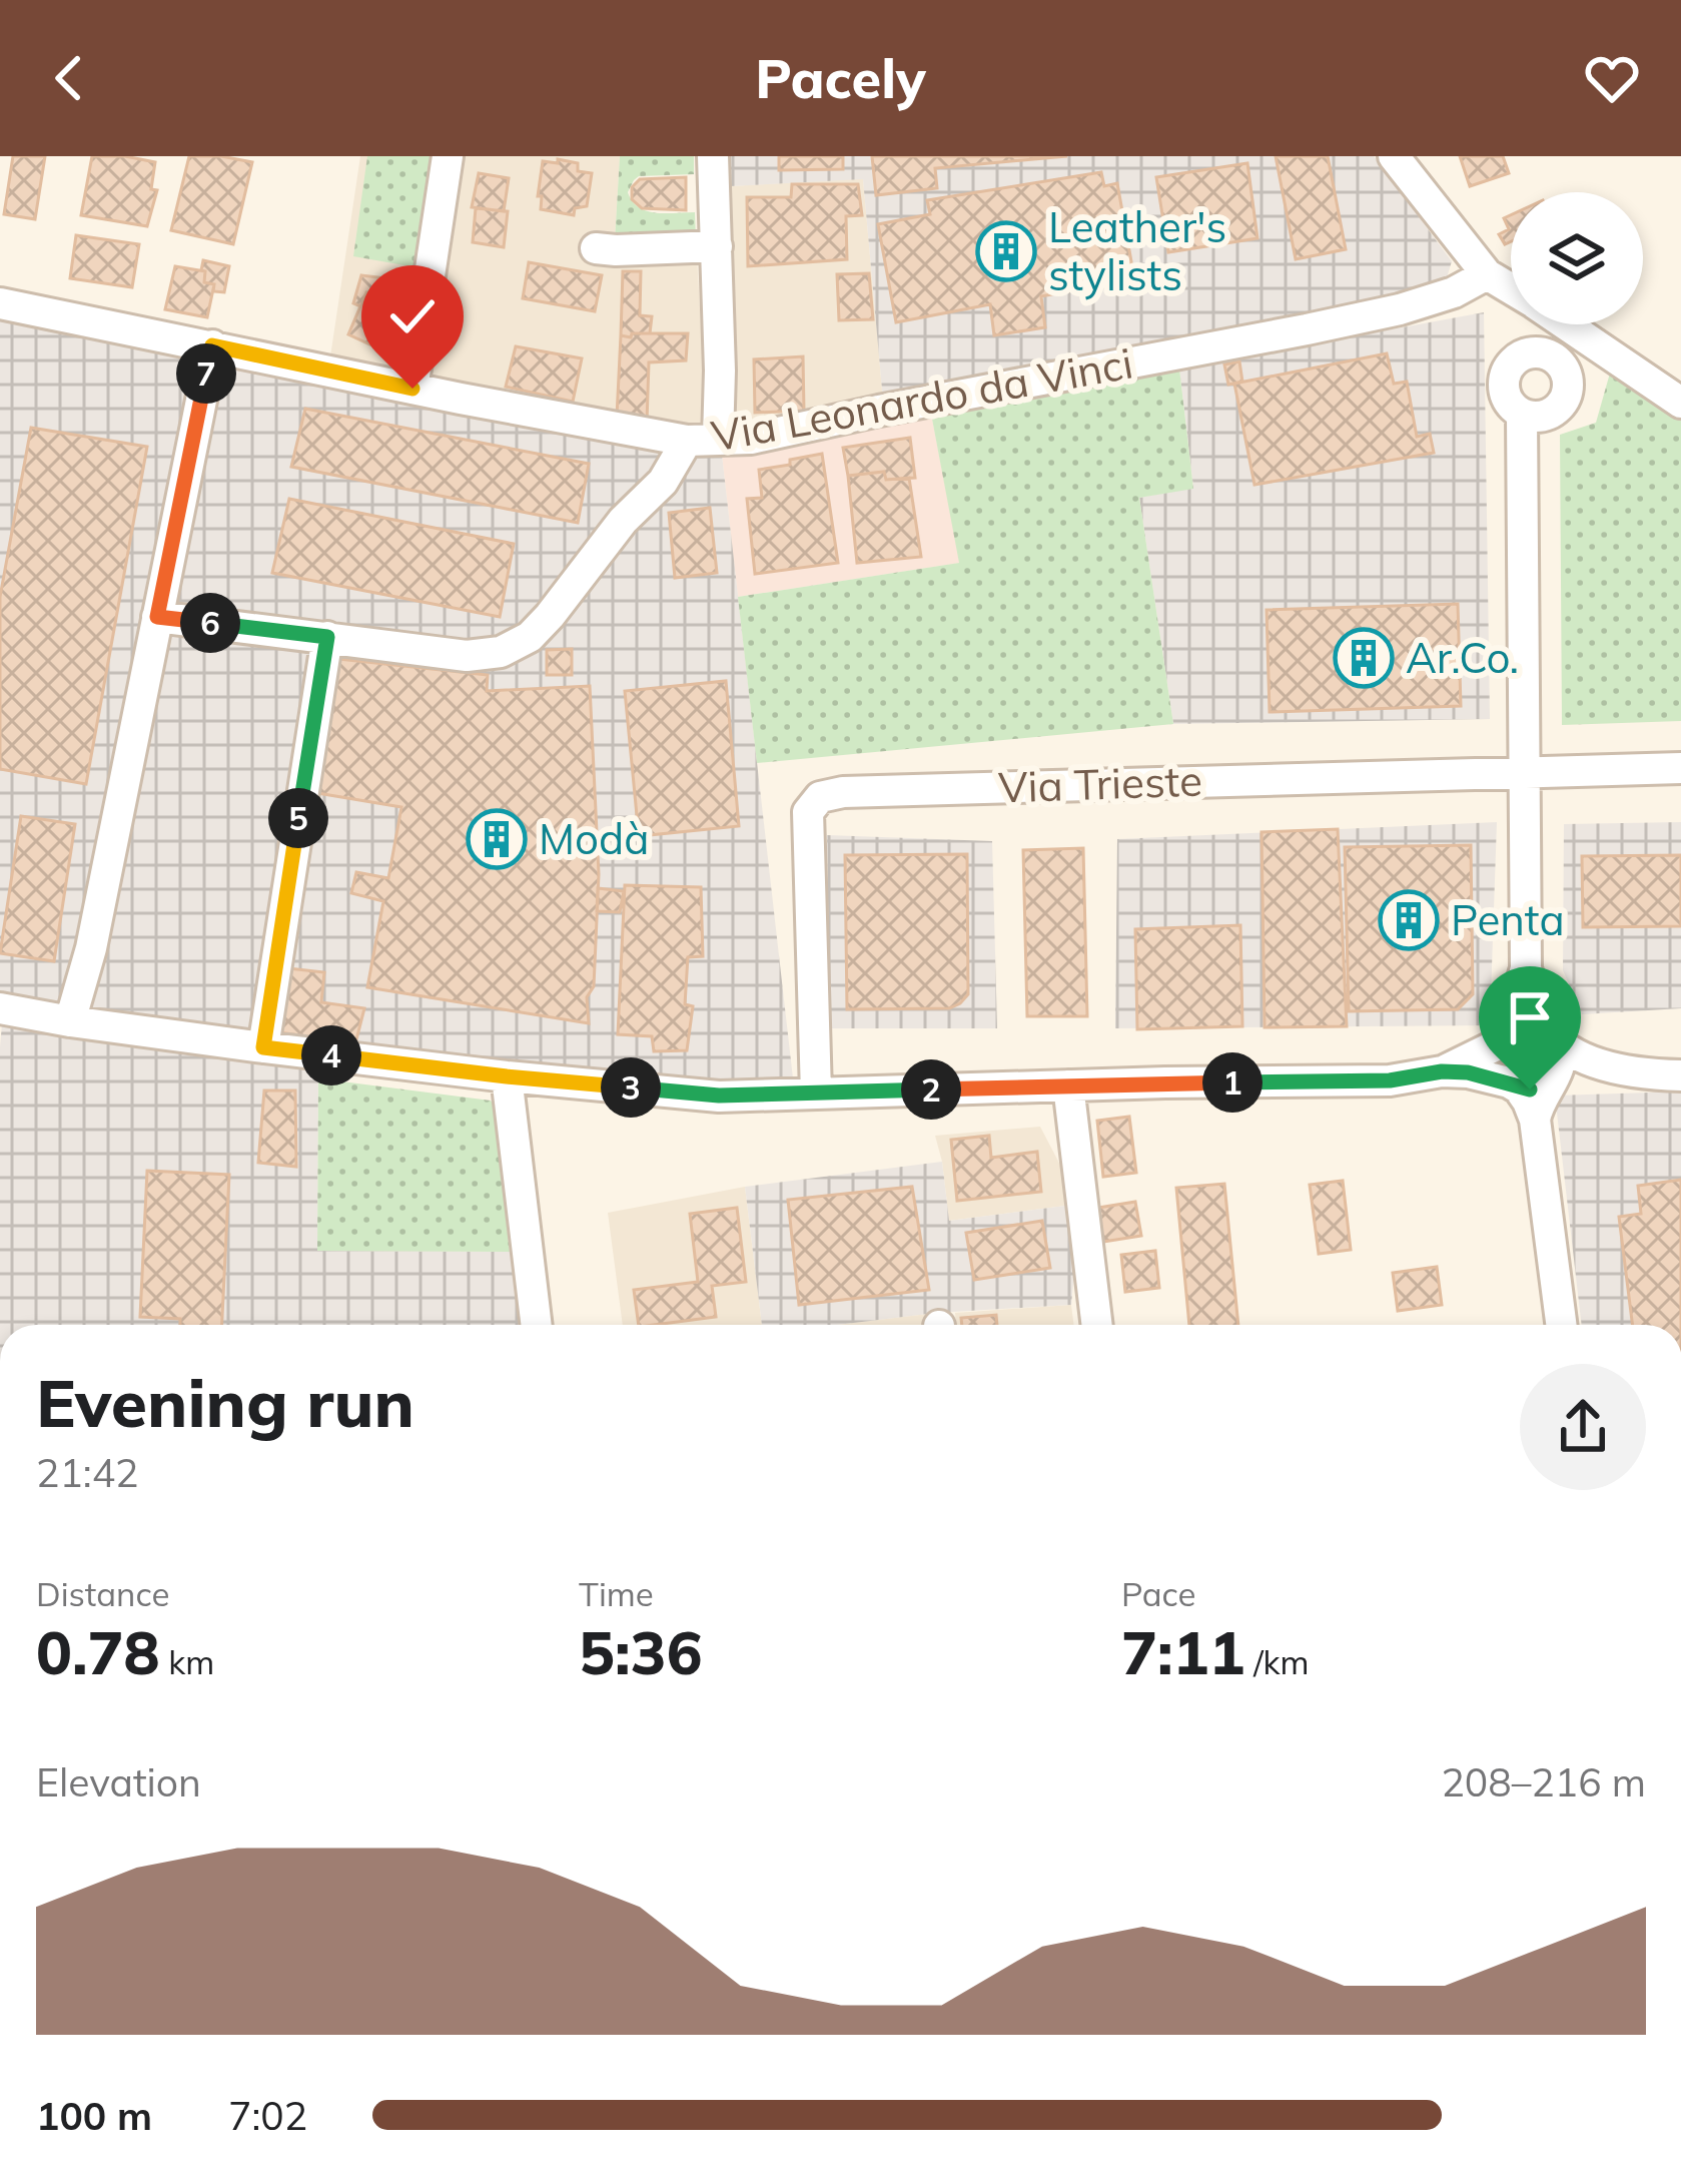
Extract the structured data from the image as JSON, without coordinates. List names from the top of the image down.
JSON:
{
  "streets": {
    "street": ["Via Leonardo da Vinci", "Via Trieste"]
  },
  "places": {
    "building": [
      "Leather's stylists",
      "Ar.Co.",
      "Modà",
      "Penta"
    ]
  },
  "page": {
    "header": "Pacely",
    "pins": [
      "7",
      "6",
      "5",
      "4",
      "1",
      "3",
      "2"
    ],
    "heading": ["Evening run", "21:42"],
    "stats": [
      ["Distance", "0.78 km"],
      ["Time", "5:36"],
      ["Pace", "7:11 /km"]
    ],
    "chart": ["Elevation", "208–216 m"],
    "list": [
      {
        "name": "100 m",
        "note": "7:02"
      }
    ]
  }
}
